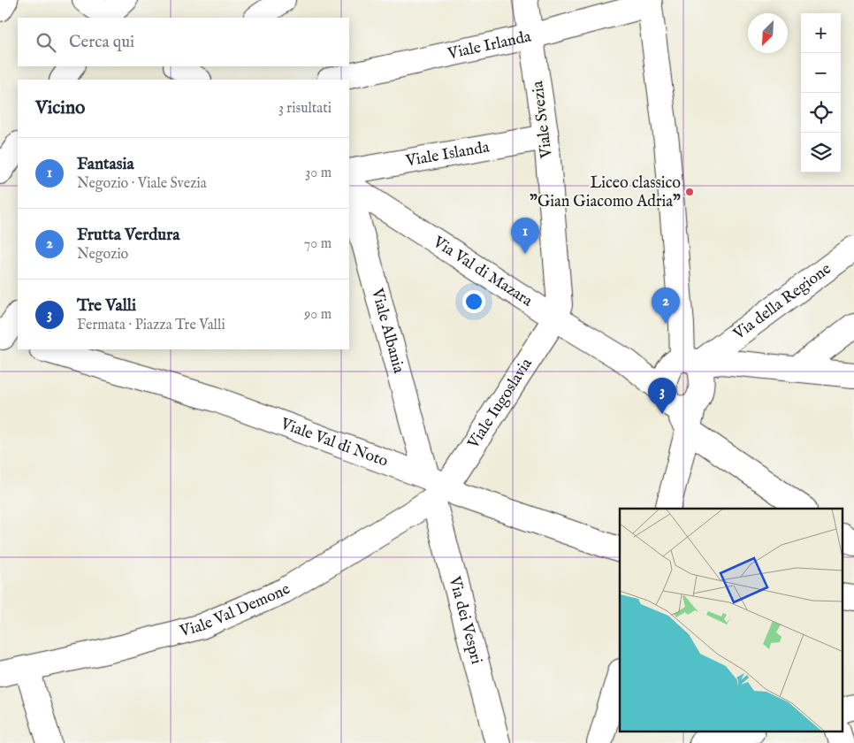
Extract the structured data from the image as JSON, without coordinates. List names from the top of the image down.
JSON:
{
  "streets": {
    "street": [
      "Viale Irlanda",
      "Viale Svezia",
      "Viale Islanda",
      "Via Val di Mazara",
      "Via della Regione",
      "Viale Albania",
      "Viale Iugoslavia",
      "Viale Val di Noto",
      "Viale Val Demone",
      "Via dei Vespri"
    ]
  },
  "crossings": [
    ["Viale Irlanda", "Viale Svezia"],
    ["Viale Svezia", "Viale Islanda"],
    ["Viale Svezia", "Via Val di Mazara"],
    ["Viale Svezia", "Viale Iugoslavia"],
    ["Via Val di Mazara", "Viale Iugoslavia"],
    ["Viale Albania", "Viale Iugoslavia"],
    ["Viale Albania", "Viale Val di Noto"],
    ["Viale Albania", "Viale Val Demone"],
    ["Viale Albania", "Via dei Vespri"],
    ["Viale Iugoslavia", "Viale Val di Noto"],
    ["Viale Iugoslavia", "Viale Val Demone"],
    ["Viale Iugoslavia", "Via dei Vespri"],
    ["Viale Val di Noto", "Viale Val Demone"],
    ["Viale Val di Noto", "Via dei Vespri"],
    ["Viale Val Demone", "Via dei Vespri"]
  ],
  "places": ["Liceo classico \"Gian Giacomo Adria\""],
  "north": "bottom left",
  "page": {
    "map_buttons": ["+", "−"],
    "search": "Cerca qui",
    "heading": ["Vicino", "3 risultati"],
    "list": [
      {
        "mark": "1",
        "name": "Fantasia",
        "note": "Negozio · Viale Svezia",
        "value": "30 m"
      },
      {
        "mark": "2",
        "name": "Frutta Verdura",
        "note": "Negozio",
        "value": "70 m"
      },
      {
        "mark": "3",
        "name": "Tre Valli",
        "note": "Fermata · Piazza Tre Valli",
        "value": "90 m"
      }
    ],
    "pins": ["1", "2", "3"]
  }
}
